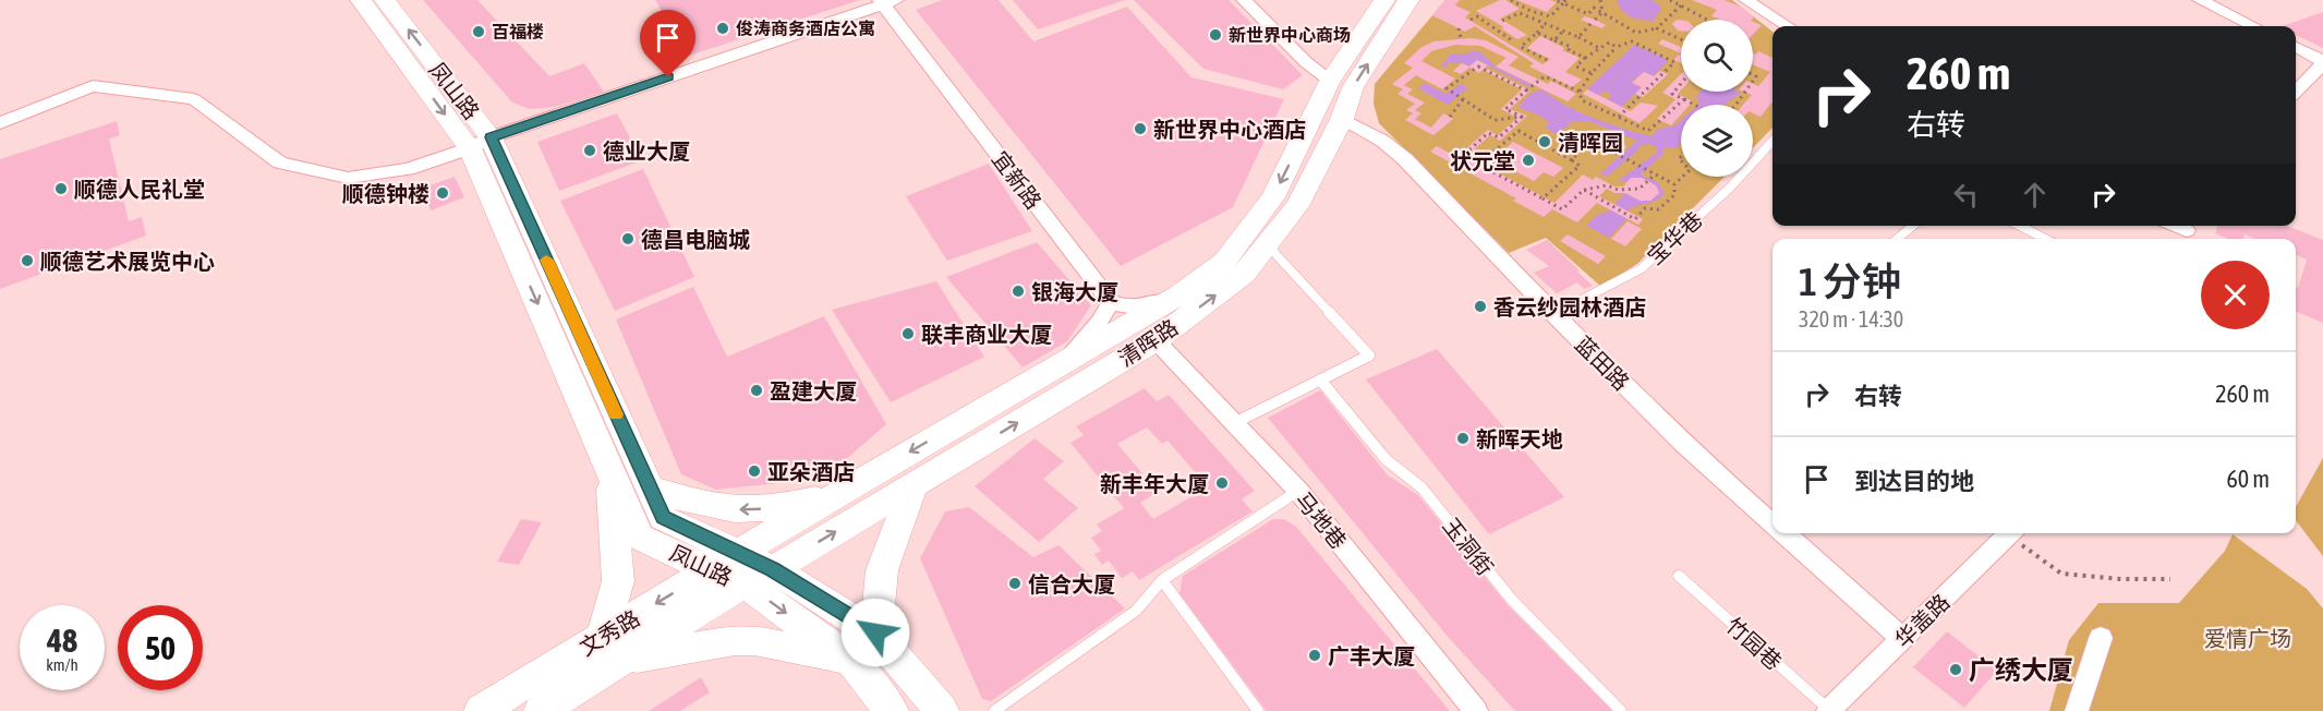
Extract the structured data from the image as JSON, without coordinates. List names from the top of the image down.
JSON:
{
  "streets": {
    "street": [
      "凤山路",
      "宜新路",
      "清晖路",
      "蓝田路",
      "马地巷",
      "华盖路",
      "文秀路"
    ],
    "lane": ["宝华巷", "玉洞街", "竹园巷"]
  },
  "crossings": [
    ["凤山路", "清晖路"],
    ["凤山路", "文秀路"],
    ["宝华巷", "蓝田路"],
    ["清晖路", "蓝田路"],
    ["清晖路", "马地巷"],
    ["清晖路", "文秀路"],
    ["蓝田路", "华盖路"],
    ["华盖路", "竹园巷"]
  ],
  "parks": ["爱情广场"],
  "places": [
    "俊涛商务酒店公寓",
    "百福楼",
    "新世界中心商场",
    "新世界中心酒店",
    "清晖园",
    "德业大厦",
    "状元堂",
    "顺德人民礼堂",
    "顺德钟楼",
    "德昌电脑城",
    "顺德艺术展览中心",
    "银海大厦",
    "香云纱园林酒店",
    "联丰商业大厦",
    "盈建大厦",
    "新晖天地",
    "亚朵酒店",
    "新丰年大厦",
    "信合大厦",
    "广丰大厦",
    "广绣大厦"
  ],
  "page": {
    "turn": ["260 m", "右转"],
    "heading": ["1 分钟", "320 m · 14:30"],
    "list": [
      {
        "name": "右转",
        "value": "260 m"
      },
      {
        "name": "到达目的地",
        "value": "60 m"
      }
    ],
    "speed": "48 km/h",
    "limit": "50"
  }
}
